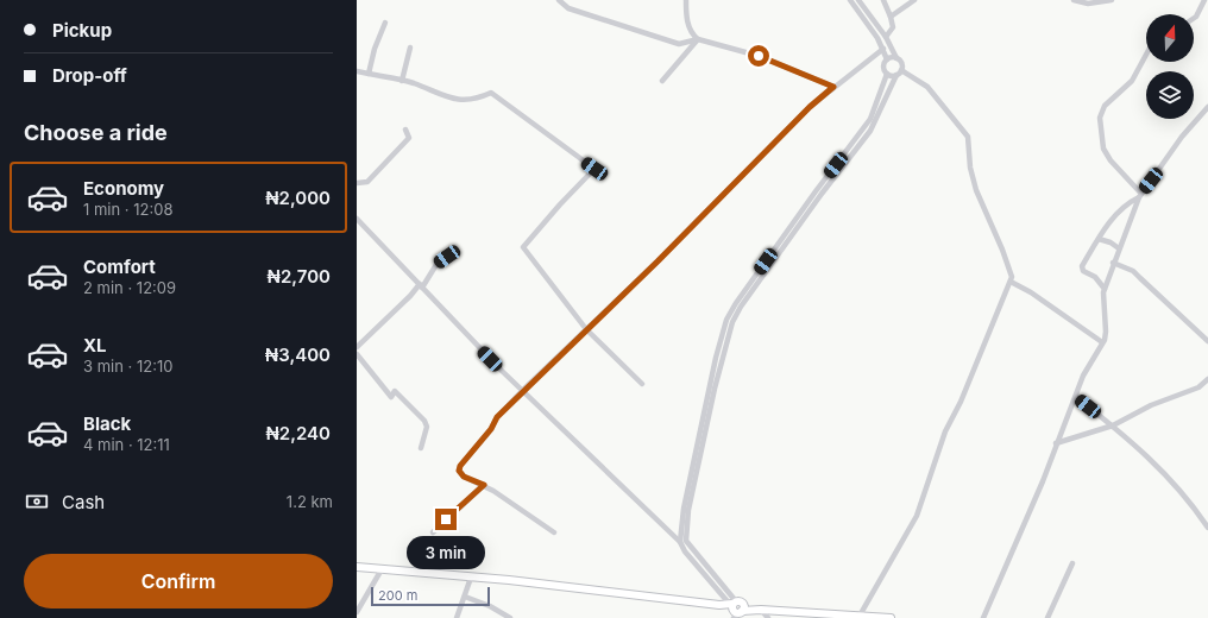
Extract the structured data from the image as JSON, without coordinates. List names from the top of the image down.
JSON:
{
  "scale_bar": "200 m",
  "north": "top",
  "page": {
    "banner": ["Pickup", "Drop-off"],
    "heading": "Choose a ride",
    "list": [
      {
        "name": "Economy",
        "note": "1 min · 12:08",
        "value": "₦2,000"
      },
      {
        "name": "Comfort",
        "note": "2 min · 12:09",
        "value": "₦2,700"
      },
      {
        "name": "XL",
        "note": "3 min · 12:10",
        "value": "₦3,400"
      },
      {
        "name": "Black",
        "note": "4 min · 12:11",
        "value": "₦2,240"
      }
    ],
    "pay": ["Cash", "1.2 km"],
    "bubble": "3 min",
    "buttons": "Confirm",
    "scale": "200 m"
  }
}
